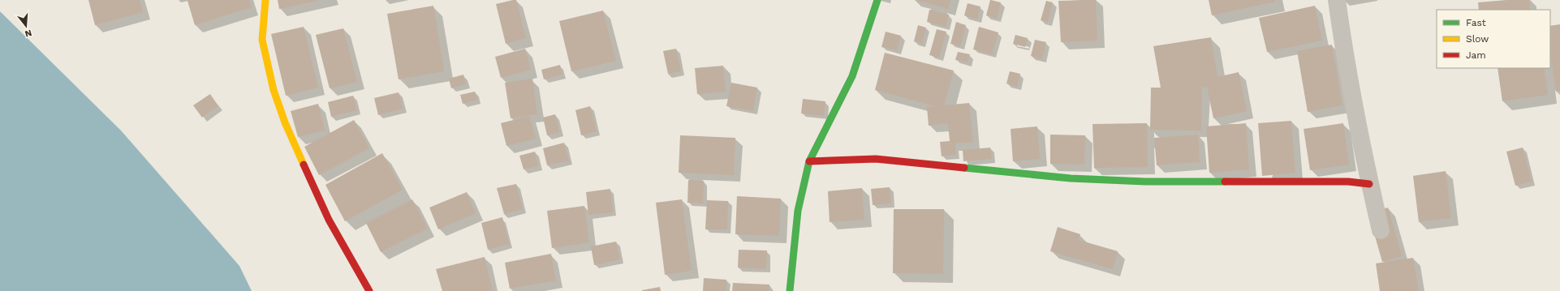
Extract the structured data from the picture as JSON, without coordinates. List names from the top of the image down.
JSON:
{
  "legend": ["Fast", "Slow", "Jam"],
  "north": "bottom"
}
